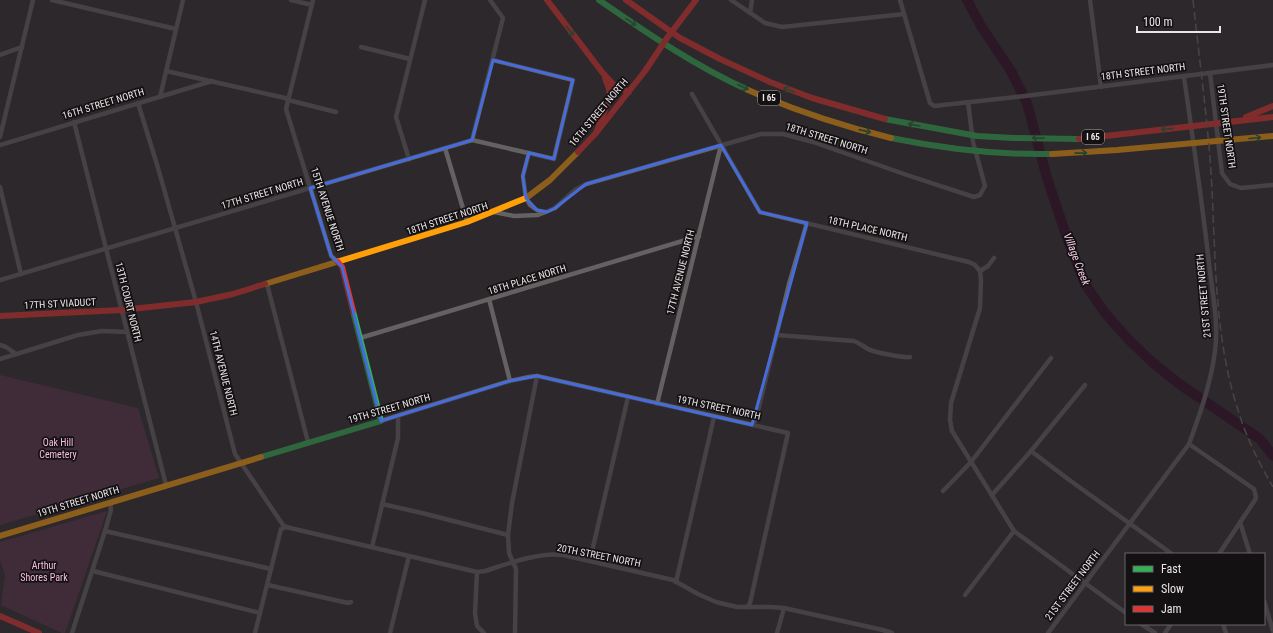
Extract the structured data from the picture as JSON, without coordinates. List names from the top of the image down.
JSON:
{
  "streets": {
    "main road": [
      "18TH STREET NORTH",
      "I 65",
      "16TH STREET NORTH",
      "19TH STREET NORTH",
      "15TH AVENUE NORTH",
      "17TH ST VIADUCT"
    ],
    "street": [
      "17TH STREET NORTH",
      "18TH PLACE NORTH",
      "17TH AVENUE NORTH",
      "21ST STREET NORTH",
      "13TH COURT NORTH",
      "14TH AVENUE NORTH",
      "20TH STREET NORTH"
    ]
  },
  "crossings": [
    ["18TH STREET NORTH", "16TH STREET NORTH"],
    ["18TH STREET NORTH", "19TH STREET NORTH"],
    ["18TH STREET NORTH", "15TH AVENUE NORTH"],
    ["18TH STREET NORTH", "18TH PLACE NORTH"],
    ["18TH STREET NORTH", "17TH AVENUE NORTH"],
    ["18TH STREET NORTH", "21ST STREET NORTH"],
    ["18TH STREET NORTH", "13TH COURT NORTH"],
    ["18TH STREET NORTH", "17TH ST VIADUCT"],
    ["18TH STREET NORTH", "14TH AVENUE NORTH"],
    ["16TH STREET NORTH", "13TH COURT NORTH"],
    ["16TH STREET NORTH", "14TH AVENUE NORTH"],
    ["19TH STREET NORTH", "15TH AVENUE NORTH"],
    ["19TH STREET NORTH", "17TH AVENUE NORTH"],
    ["19TH STREET NORTH", "13TH COURT NORTH"],
    ["19TH STREET NORTH", "14TH AVENUE NORTH"],
    ["19TH STREET NORTH", "20TH STREET NORTH"],
    ["17TH STREET NORTH", "15TH AVENUE NORTH"],
    ["17TH STREET NORTH", "13TH COURT NORTH"],
    ["17TH STREET NORTH", "14TH AVENUE NORTH"],
    ["15TH AVENUE NORTH", "18TH PLACE NORTH"],
    ["18TH PLACE NORTH", "17TH AVENUE NORTH"],
    ["13TH COURT NORTH", "17TH ST VIADUCT"],
    ["14TH AVENUE NORTH", "20TH STREET NORTH"]
  ],
  "water": ["Village Creek"],
  "parks": ["Oak Hill Cemetery", "Arthur Shores Park"],
  "legend": ["Fast", "Slow", "Jam"],
  "scale_bar": "100 m"
}
